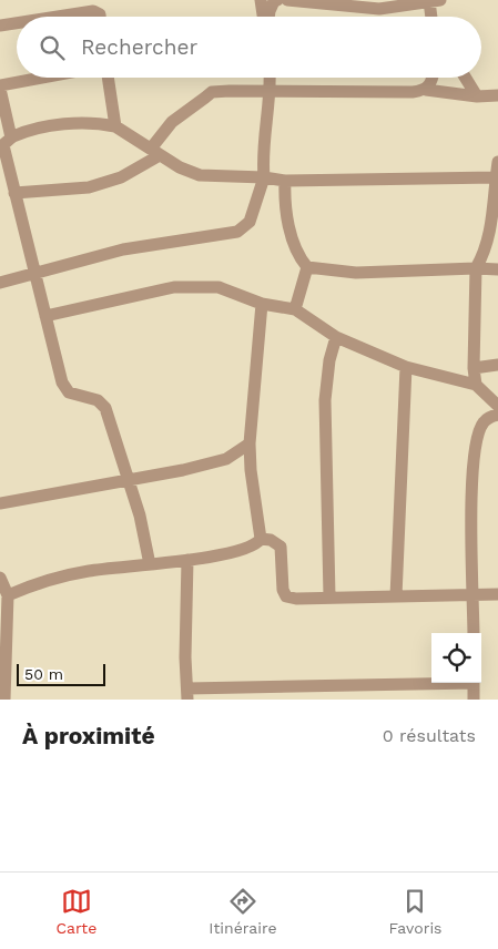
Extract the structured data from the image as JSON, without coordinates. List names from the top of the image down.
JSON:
{
  "scale_bar": "50 m",
  "page": {
    "search": "Rechercher",
    "scale": "50 m",
    "heading": ["À proximité", "0 résultats"],
    "nav": ["Carte", "Itinéraire", "Favoris"]
  }
}
